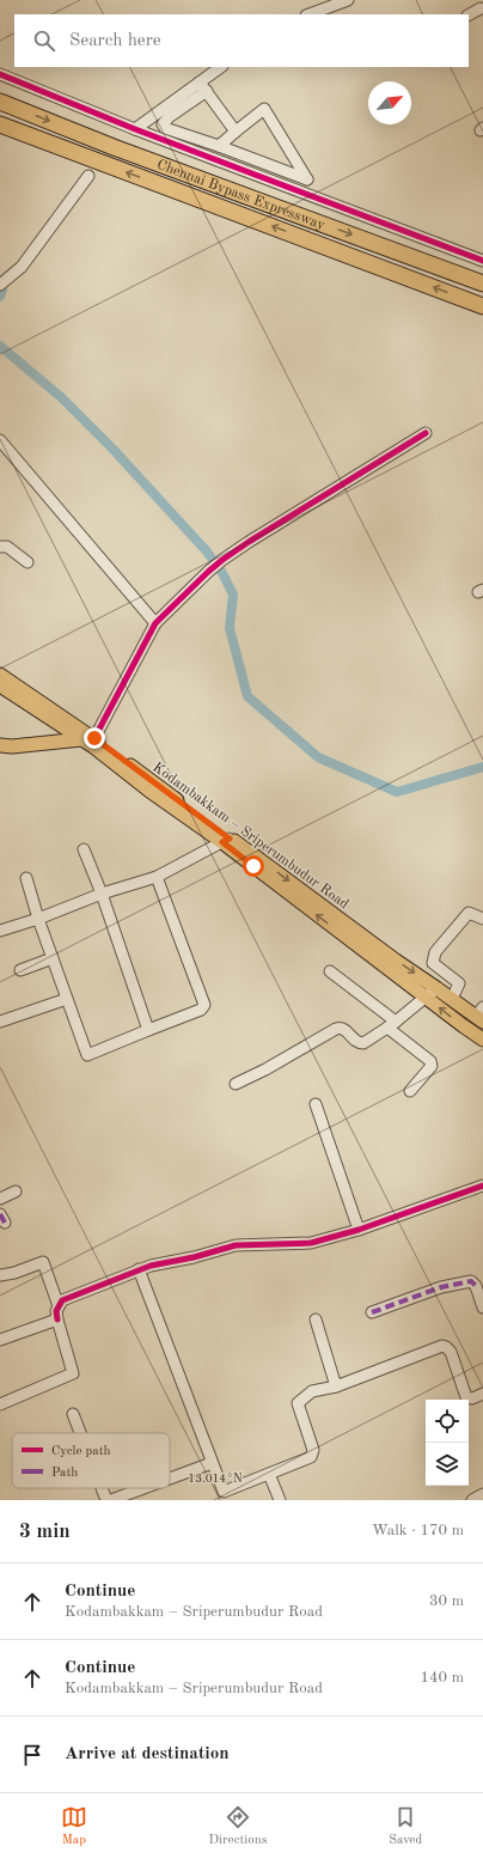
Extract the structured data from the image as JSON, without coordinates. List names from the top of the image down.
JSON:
{
  "streets": {
    "highway": ["Chennai Bypass Expressway"],
    "main road": ["Kodambakkam – Sriperumbudur Road"]
  },
  "legend": ["Cycle path", "Path"],
  "north": "top right",
  "page": {
    "search": "Search here",
    "heading": ["3 min", "Walk · 170 m"],
    "list": [
      ["Continue", "Kodambakkam – Sriperumbudur Road", "30 m"],
      ["Continue", "Kodambakkam – Sriperumbudur Road", "140 m"],
      "Arrive at destination"
    ],
    "nav": ["Map", "Directions", "Saved"]
  },
  "coordinates": ["13.014°N"]
}
